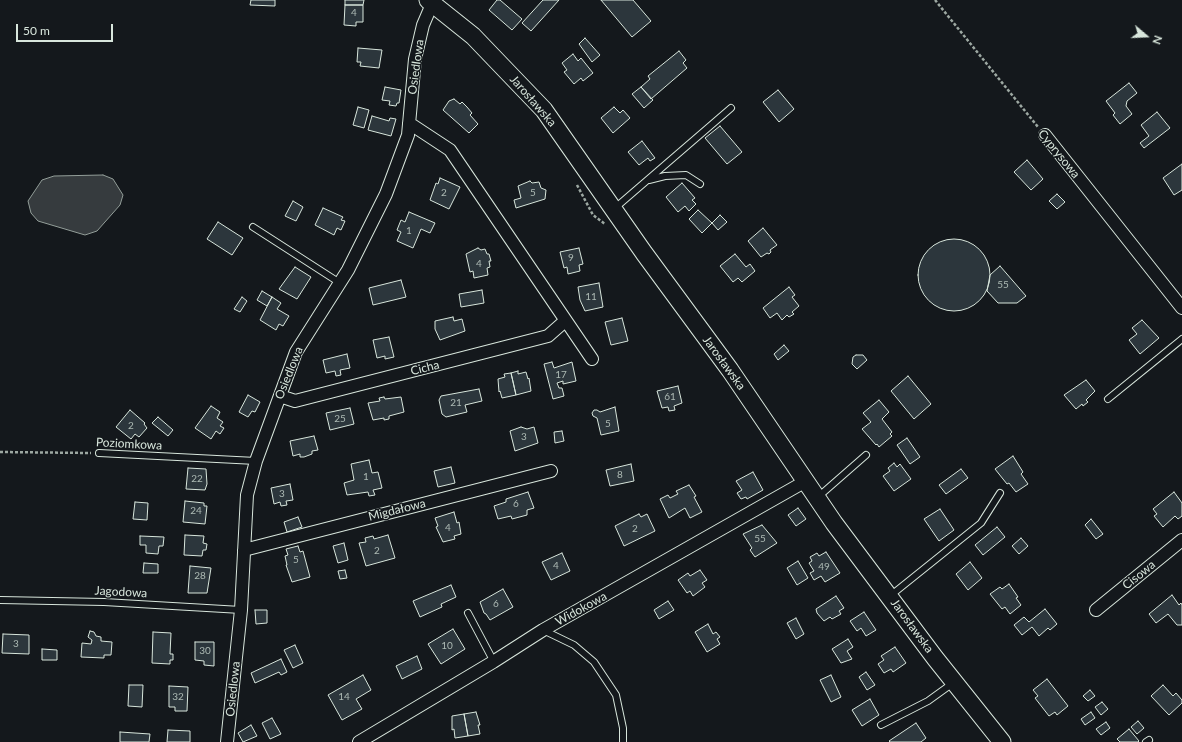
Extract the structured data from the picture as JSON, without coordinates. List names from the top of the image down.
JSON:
{
  "streets": {
    "main road": ["Jarosławska"],
    "street": [
      "Osiedlowa",
      "Cyprysowa",
      "Cicha",
      "Migdałowa",
      "Cisowa",
      "Widokowa"
    ],
    "lane": ["Poziomkowa", "Jagodowa"]
  },
  "crossings": [
    ["Osiedlowa", "Jarosławska"],
    ["Osiedlowa", "Cicha"],
    ["Osiedlowa", "Poziomkowa"],
    ["Osiedlowa", "Migdałowa"],
    ["Osiedlowa", "Jagodowa"],
    ["Jarosławska", "Widokowa"]
  ],
  "house_numbers": [
    "4",
    "2",
    "5",
    "1",
    "9",
    "4",
    "55",
    "11",
    "17",
    "61",
    "21",
    "25",
    "5",
    "2",
    "3",
    "8",
    "1",
    "22",
    "3",
    "6",
    "24",
    "4",
    "2",
    "55",
    "2",
    "5",
    "4",
    "49",
    "28",
    "6",
    "3",
    "10",
    "30",
    "32",
    "14"
  ],
  "scale_bar": "50 m",
  "north": "right"
}
